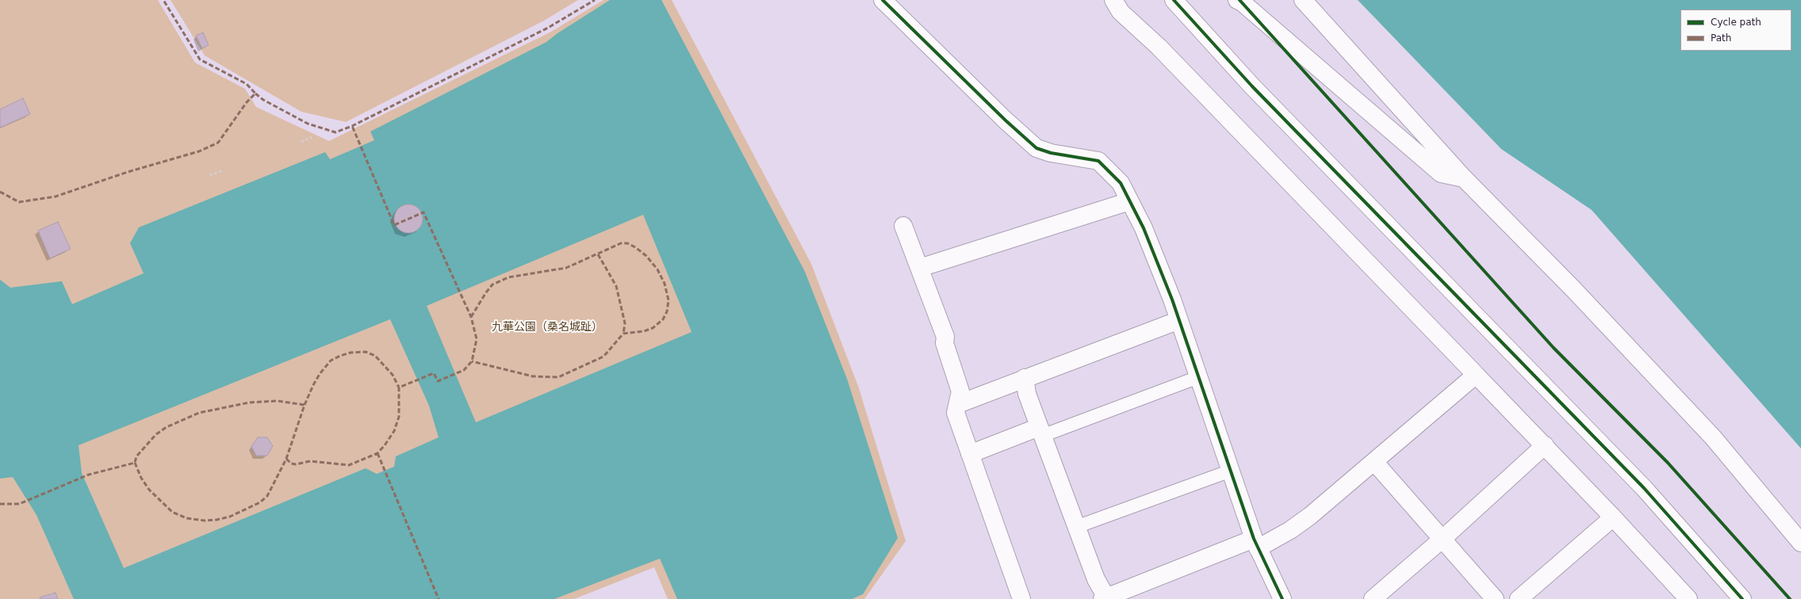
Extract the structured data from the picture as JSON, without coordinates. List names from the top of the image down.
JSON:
{
  "parks": ["九華公園（桑名城趾）"],
  "legend": ["Cycle path", "Path"]
}
